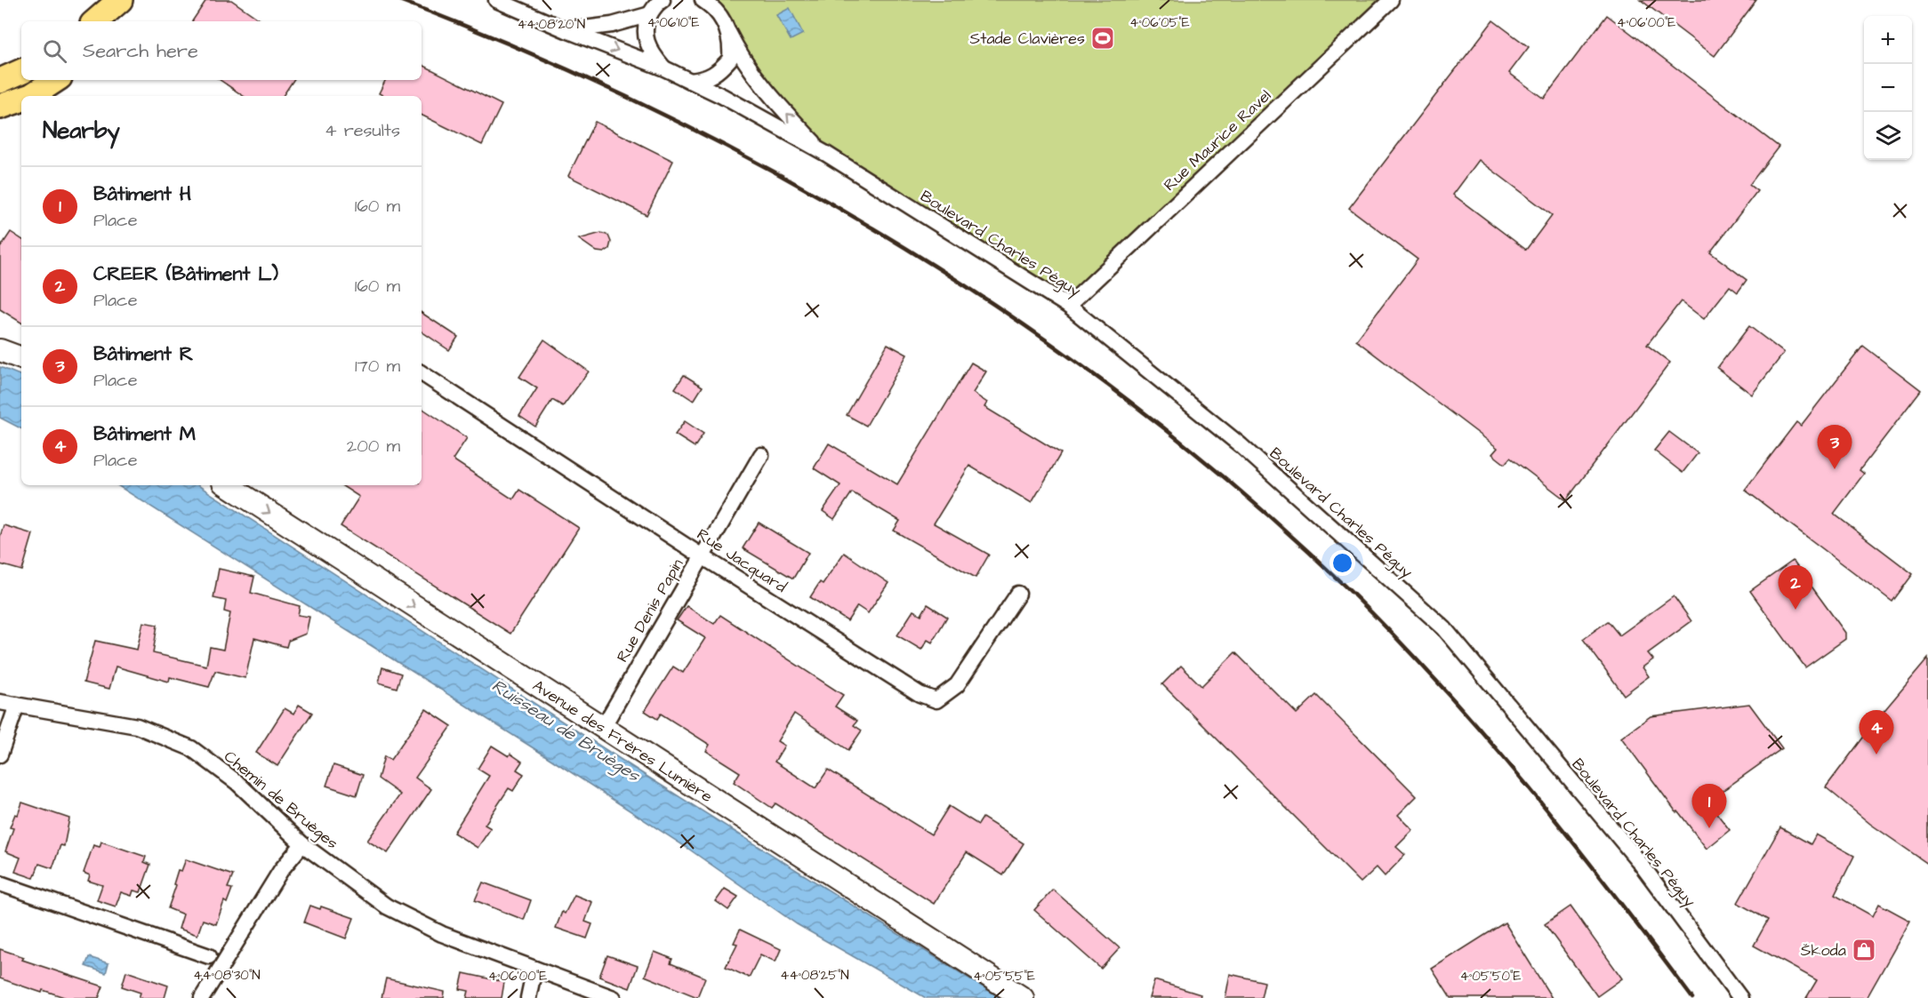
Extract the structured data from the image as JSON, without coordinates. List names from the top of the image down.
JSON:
{
  "streets": {
    "street": [
      "Rue Maurice Ravel",
      "Boulevard Charles Péguy",
      "Rue Jacquard",
      "Rue Denis Papin",
      "Avenue des Frères Lumière",
      "Chemin de Bruèges"
    ]
  },
  "crossings": [
    ["Rue Maurice Ravel", "Boulevard Charles Péguy"],
    ["Rue Jacquard", "Rue Denis Papin"],
    ["Rue Denis Papin", "Avenue des Frères Lumière"]
  ],
  "one_way": ["Avenue des Frères Lumière"],
  "water": ["Ruisseau de Bruèges"],
  "places": {
    "sports": ["Stade Clavières"],
    "shop": ["Škoda"]
  },
  "page": {
    "map_buttons": ["+", "−"],
    "search": "Search here",
    "heading": ["Nearby", "4 results"],
    "list": [
      {
        "mark": "1",
        "name": "Bâtiment H",
        "note": "Place",
        "value": "160 m"
      },
      {
        "mark": "2",
        "name": "CREER (Bâtiment L)",
        "note": "Place",
        "value": "160 m"
      },
      {
        "mark": "3",
        "name": "Bâtiment R",
        "note": "Place",
        "value": "170 m"
      },
      {
        "mark": "4",
        "name": "Bâtiment M",
        "note": "Place",
        "value": "200 m"
      }
    ],
    "pins": [
      "3",
      "2",
      "4",
      "1"
    ]
  },
  "coordinates": [
    "4°06'10\"E",
    "4°06'05\"E",
    "4°06'00\"E",
    "44°08'20\"N",
    "44°08'30\"N",
    "44°08'25\"N",
    "4°05'55\"E",
    "4°05'50\"E"
  ]
}
